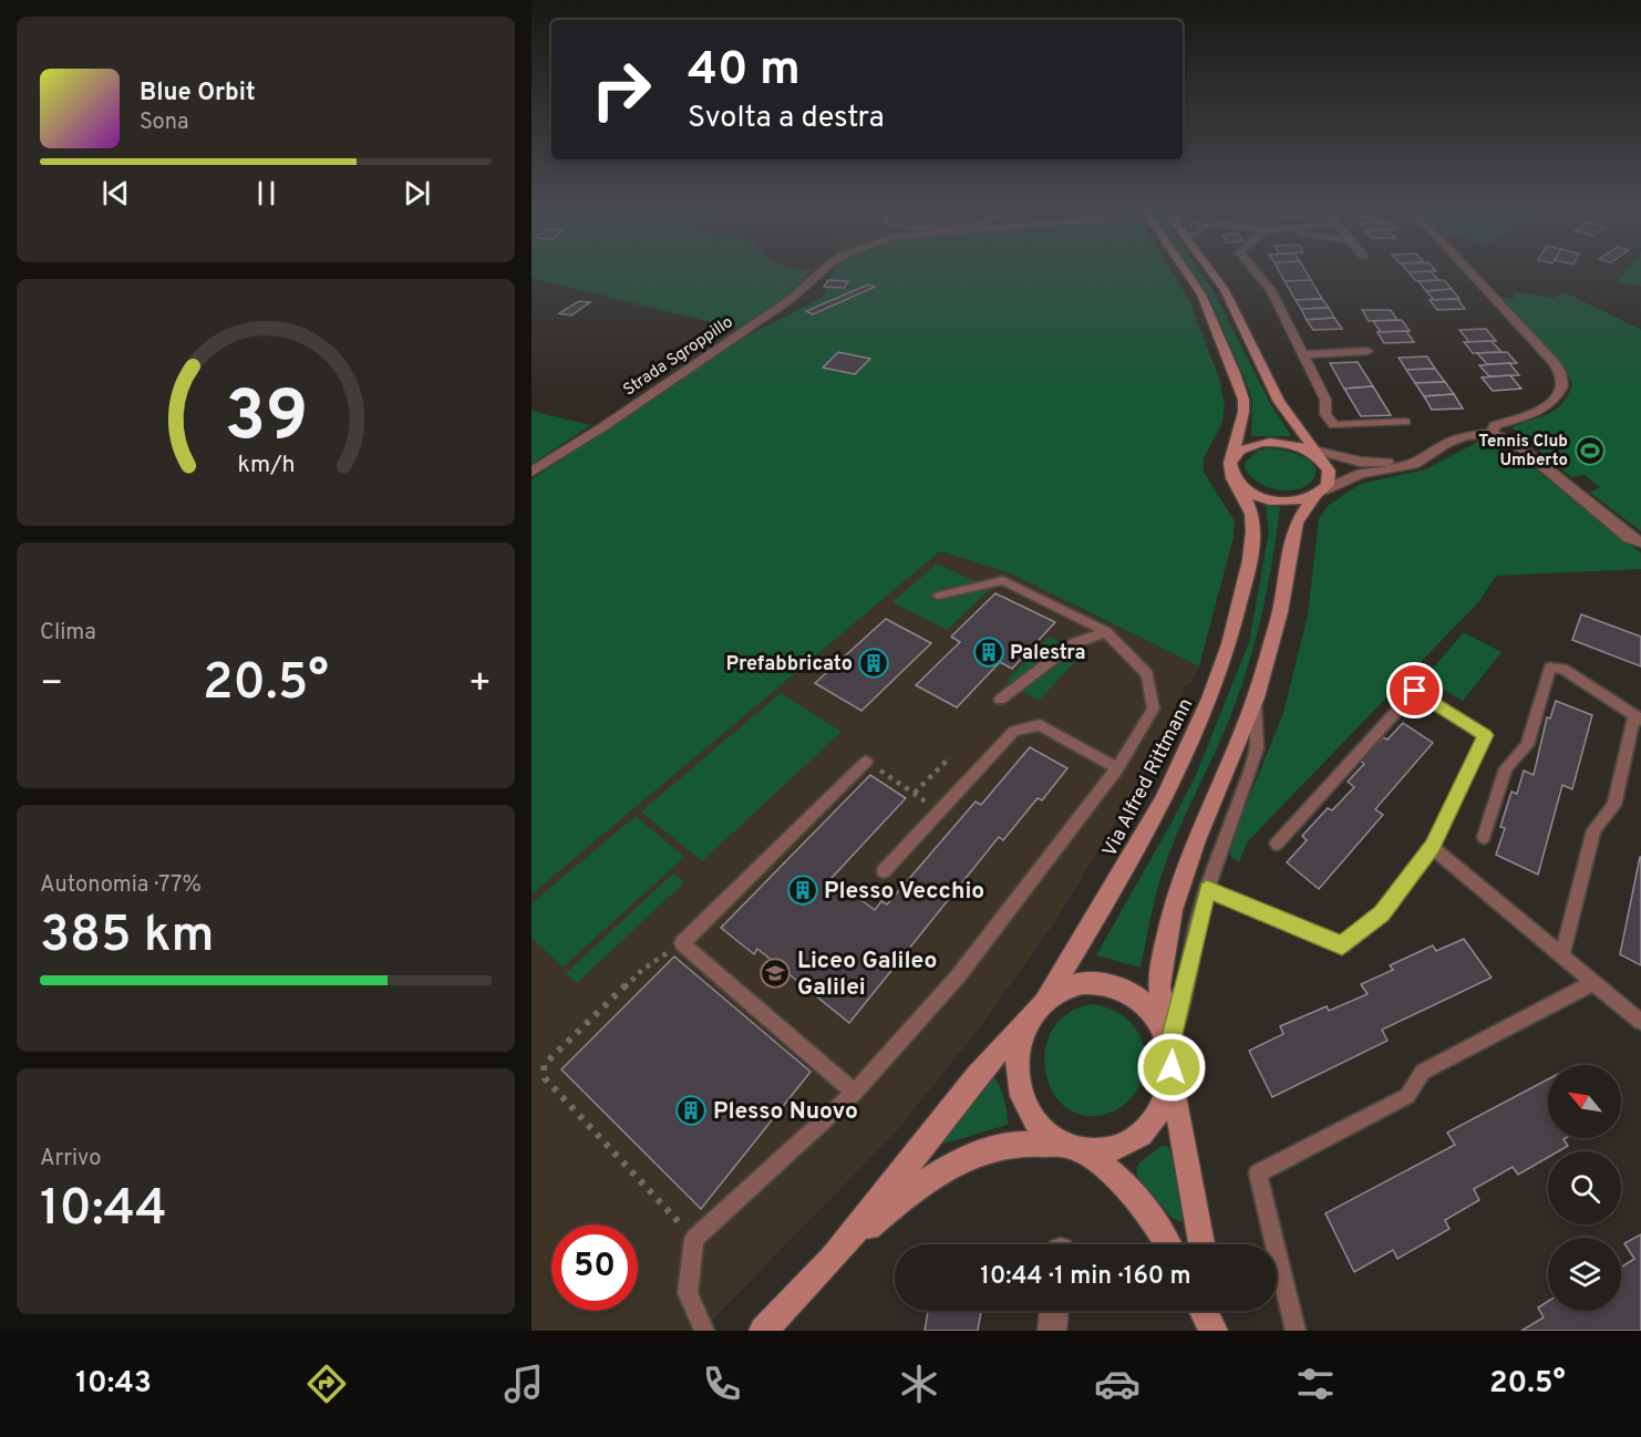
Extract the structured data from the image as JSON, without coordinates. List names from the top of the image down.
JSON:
{
  "streets": {
    "main road": ["Via Alfred Rittmann"],
    "street": ["Strada Sgroppillo"]
  },
  "places": {
    "sports": ["Tennis Club Umberto"],
    "building": [
      "Palestra",
      "Prefabbricato",
      "Plesso Vecchio",
      "Plesso Nuovo"
    ],
    "school or university": ["Liceo Galileo Galilei"]
  },
  "north": "top left",
  "page": {
    "turn": ["40 m", "Svolta a destra"],
    "song": ["Blue Orbit", "Sona"],
    "tile": [
      "Clima",
      ["Autonomia · 77%", "385 km"],
      ["Arrivo", "10:44"]
    ],
    "heat": ["−", "20.5°", "+"],
    "limit": "50",
    "trip": "10:44 · 1 min · 160 m",
    "tabs": ["10:43", "20.5°"],
    "gauge": ["39", "km/h"]
  }
}
